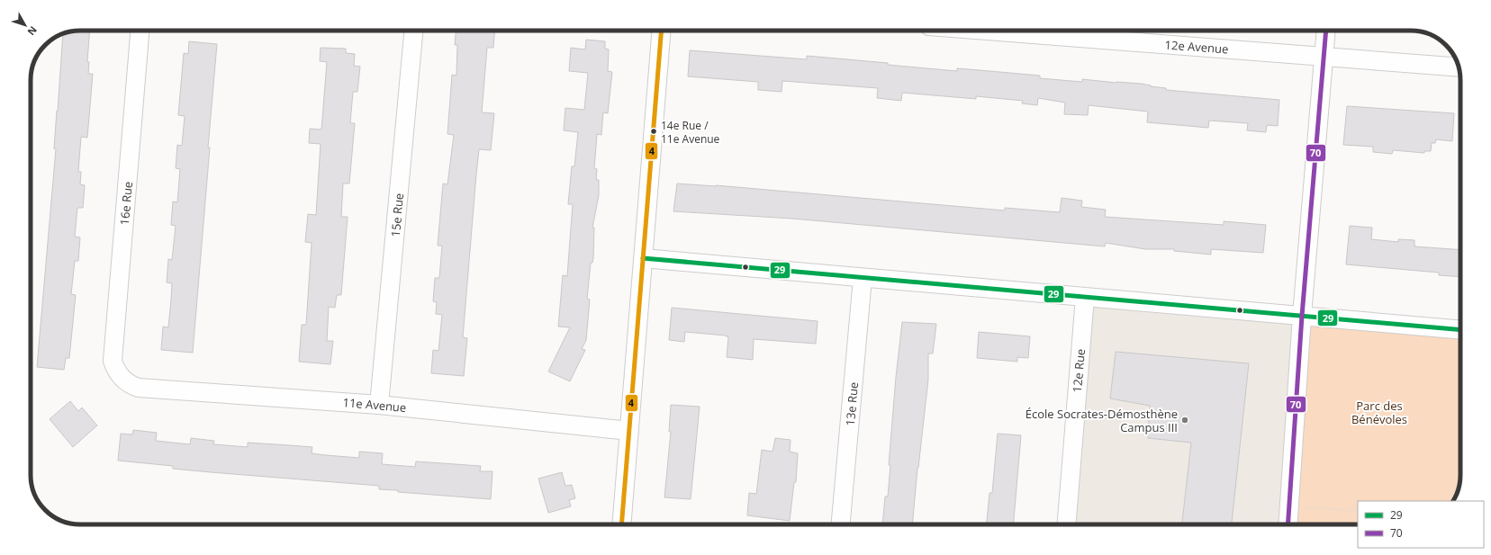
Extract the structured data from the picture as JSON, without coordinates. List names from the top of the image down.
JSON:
{
  "streets": {
    "street": [
      "12e Avenue",
      "16e Rue",
      "15e Rue",
      "12e Rue",
      "13e Rue",
      "11e Avenue"
    ]
  },
  "crossings": [
    ["16e Rue", "11e Avenue"],
    ["15e Rue", "11e Avenue"]
  ],
  "parks": ["Parc des Bénévoles"],
  "places": ["14e Rue / 11e Avenue", "École Socrates-Démosthène Campus III"],
  "lines": ["transit line 70", "transit line 4", "transit line 29"],
  "legend": ["29", "70"],
  "north": "bottom right"
}
